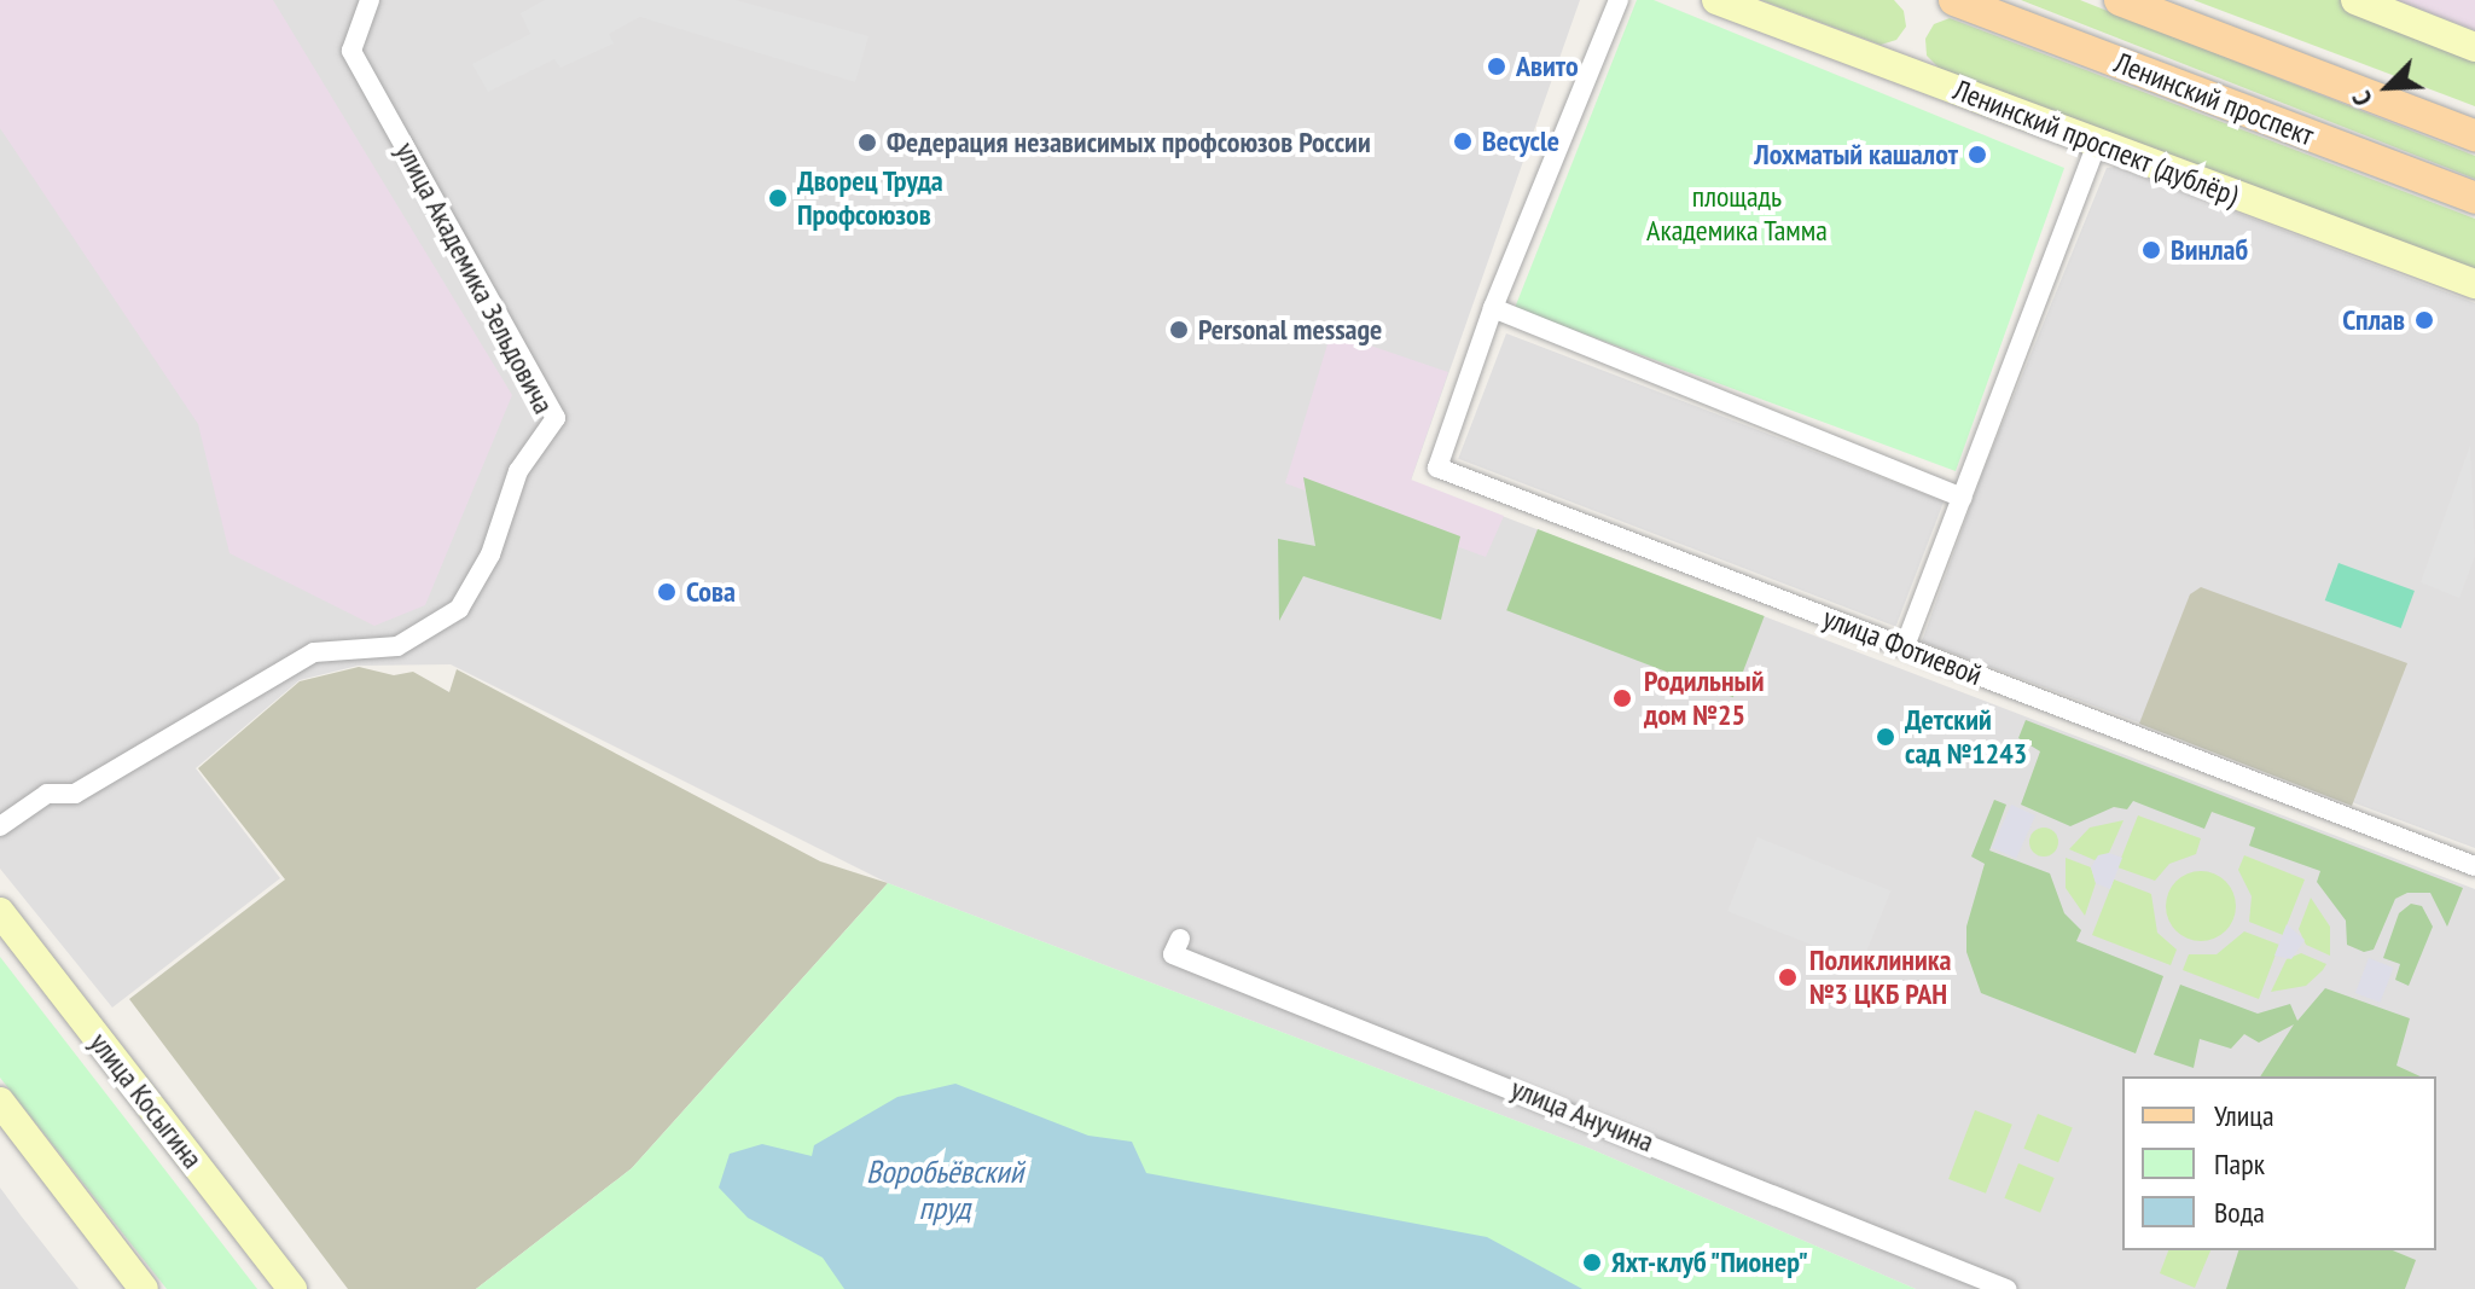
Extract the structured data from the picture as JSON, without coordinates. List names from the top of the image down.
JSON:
{
  "streets": {
    "main road": ["Ленинский проспект"],
    "street": [
      "Ленинский проспект (дублёр)",
      "улица Академика Зельдовича",
      "улица Фотиевой",
      "улица Косыгина",
      "улица Анучина"
    ]
  },
  "water": ["Воробьёвский пруд"],
  "parks": ["площадь Академика Тамма"],
  "places": [
    "Авито",
    "Becycle",
    "Федерация независимых профсоюзов России",
    "Лохматый кашалот",
    "Дворец Труда Профсоюзов",
    "Винлаб",
    "Сплав",
    "Personal message",
    "Сова",
    "Родильный дом №25",
    "Детский сад №1243",
    "Поликлиника №3 ЦКБ РАН",
    "Яхт-клуб \"Пионер\""
  ],
  "legend": ["Улица", "Парк", "Вода"],
  "north": "bottom left"
}
